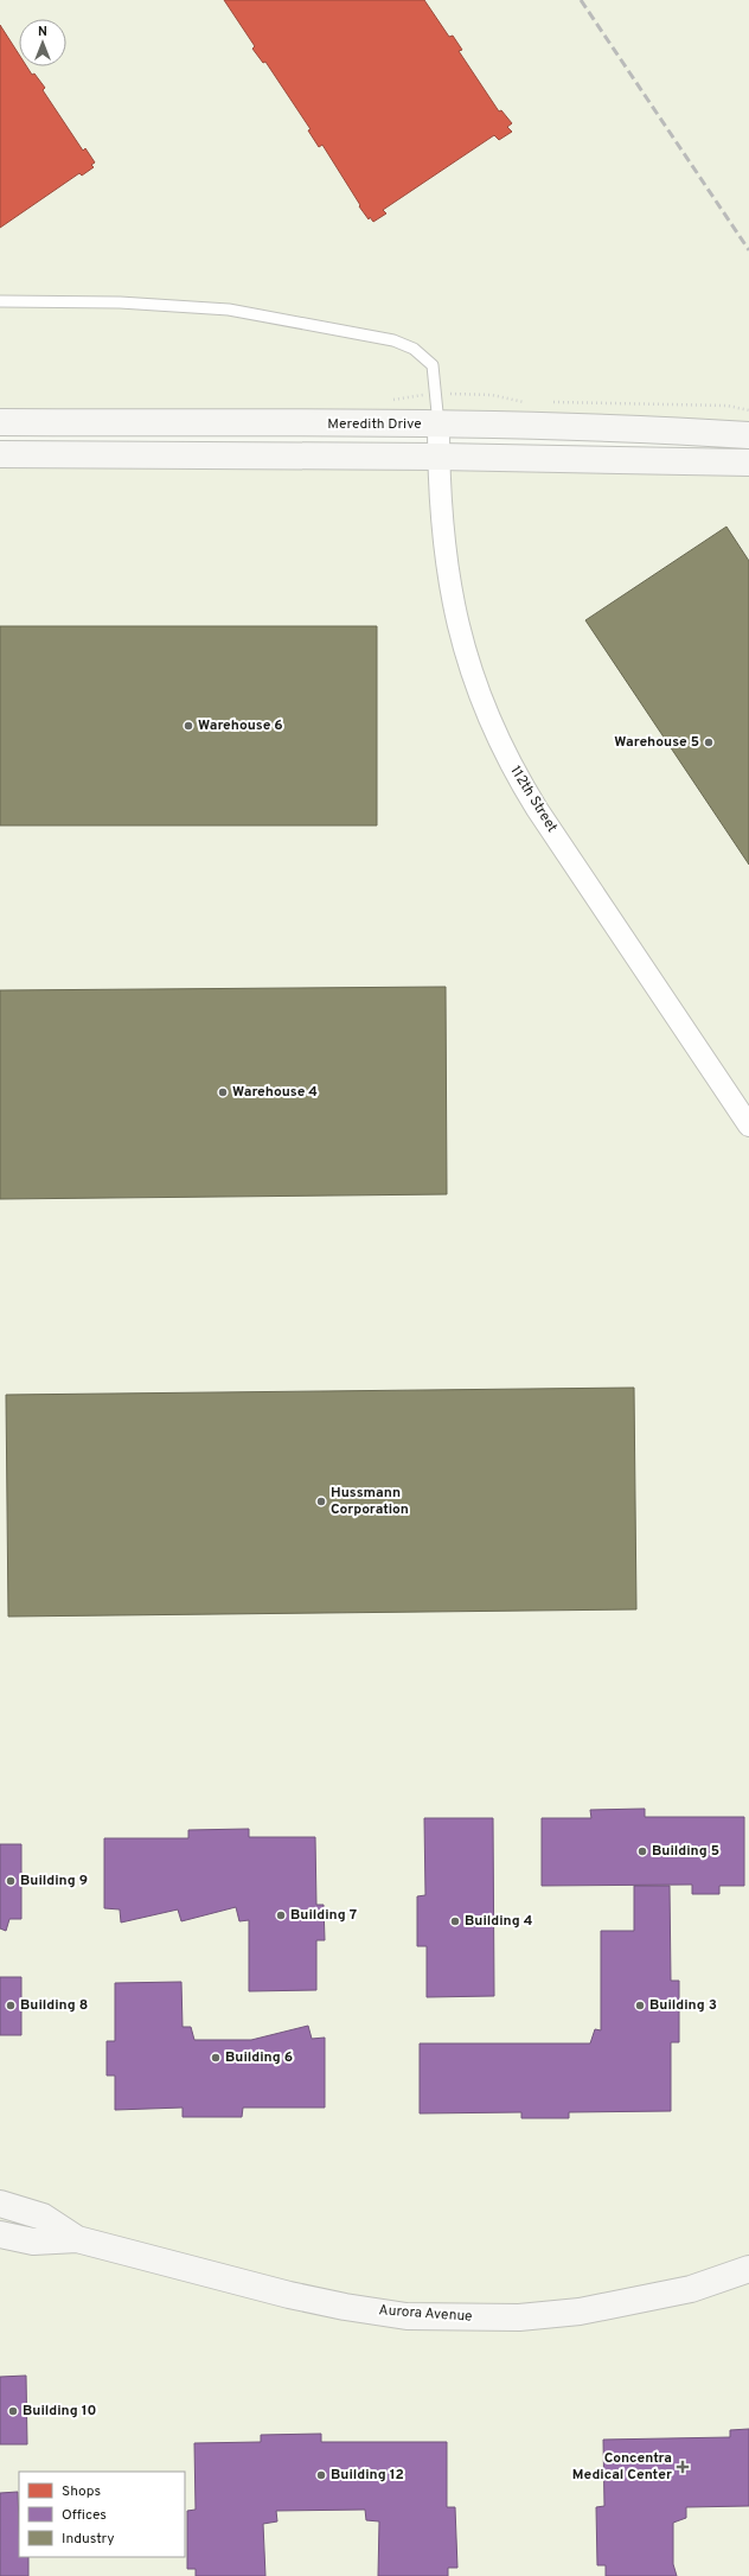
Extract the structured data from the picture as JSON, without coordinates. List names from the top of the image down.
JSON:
{
  "streets": {
    "main road": ["Meredith Drive", "Aurora Avenue"],
    "street": ["112th Street"]
  },
  "crossings": [
    ["Meredith Drive", "112th Street"]
  ],
  "places": {
    "other": [
      "Warehouse 6",
      "Warehouse 5",
      "Warehouse 4",
      "Hussmann Corporation",
      "Building 5",
      "Building 9",
      "Building 7",
      "Building 4",
      "Building 8",
      "Building 3",
      "Building 6",
      "Building 10",
      "Building 12"
    ],
    "health": ["Concentra Medical Center"]
  },
  "legend": ["Shops", "Offices", "Industry"],
  "north": "top"
}
